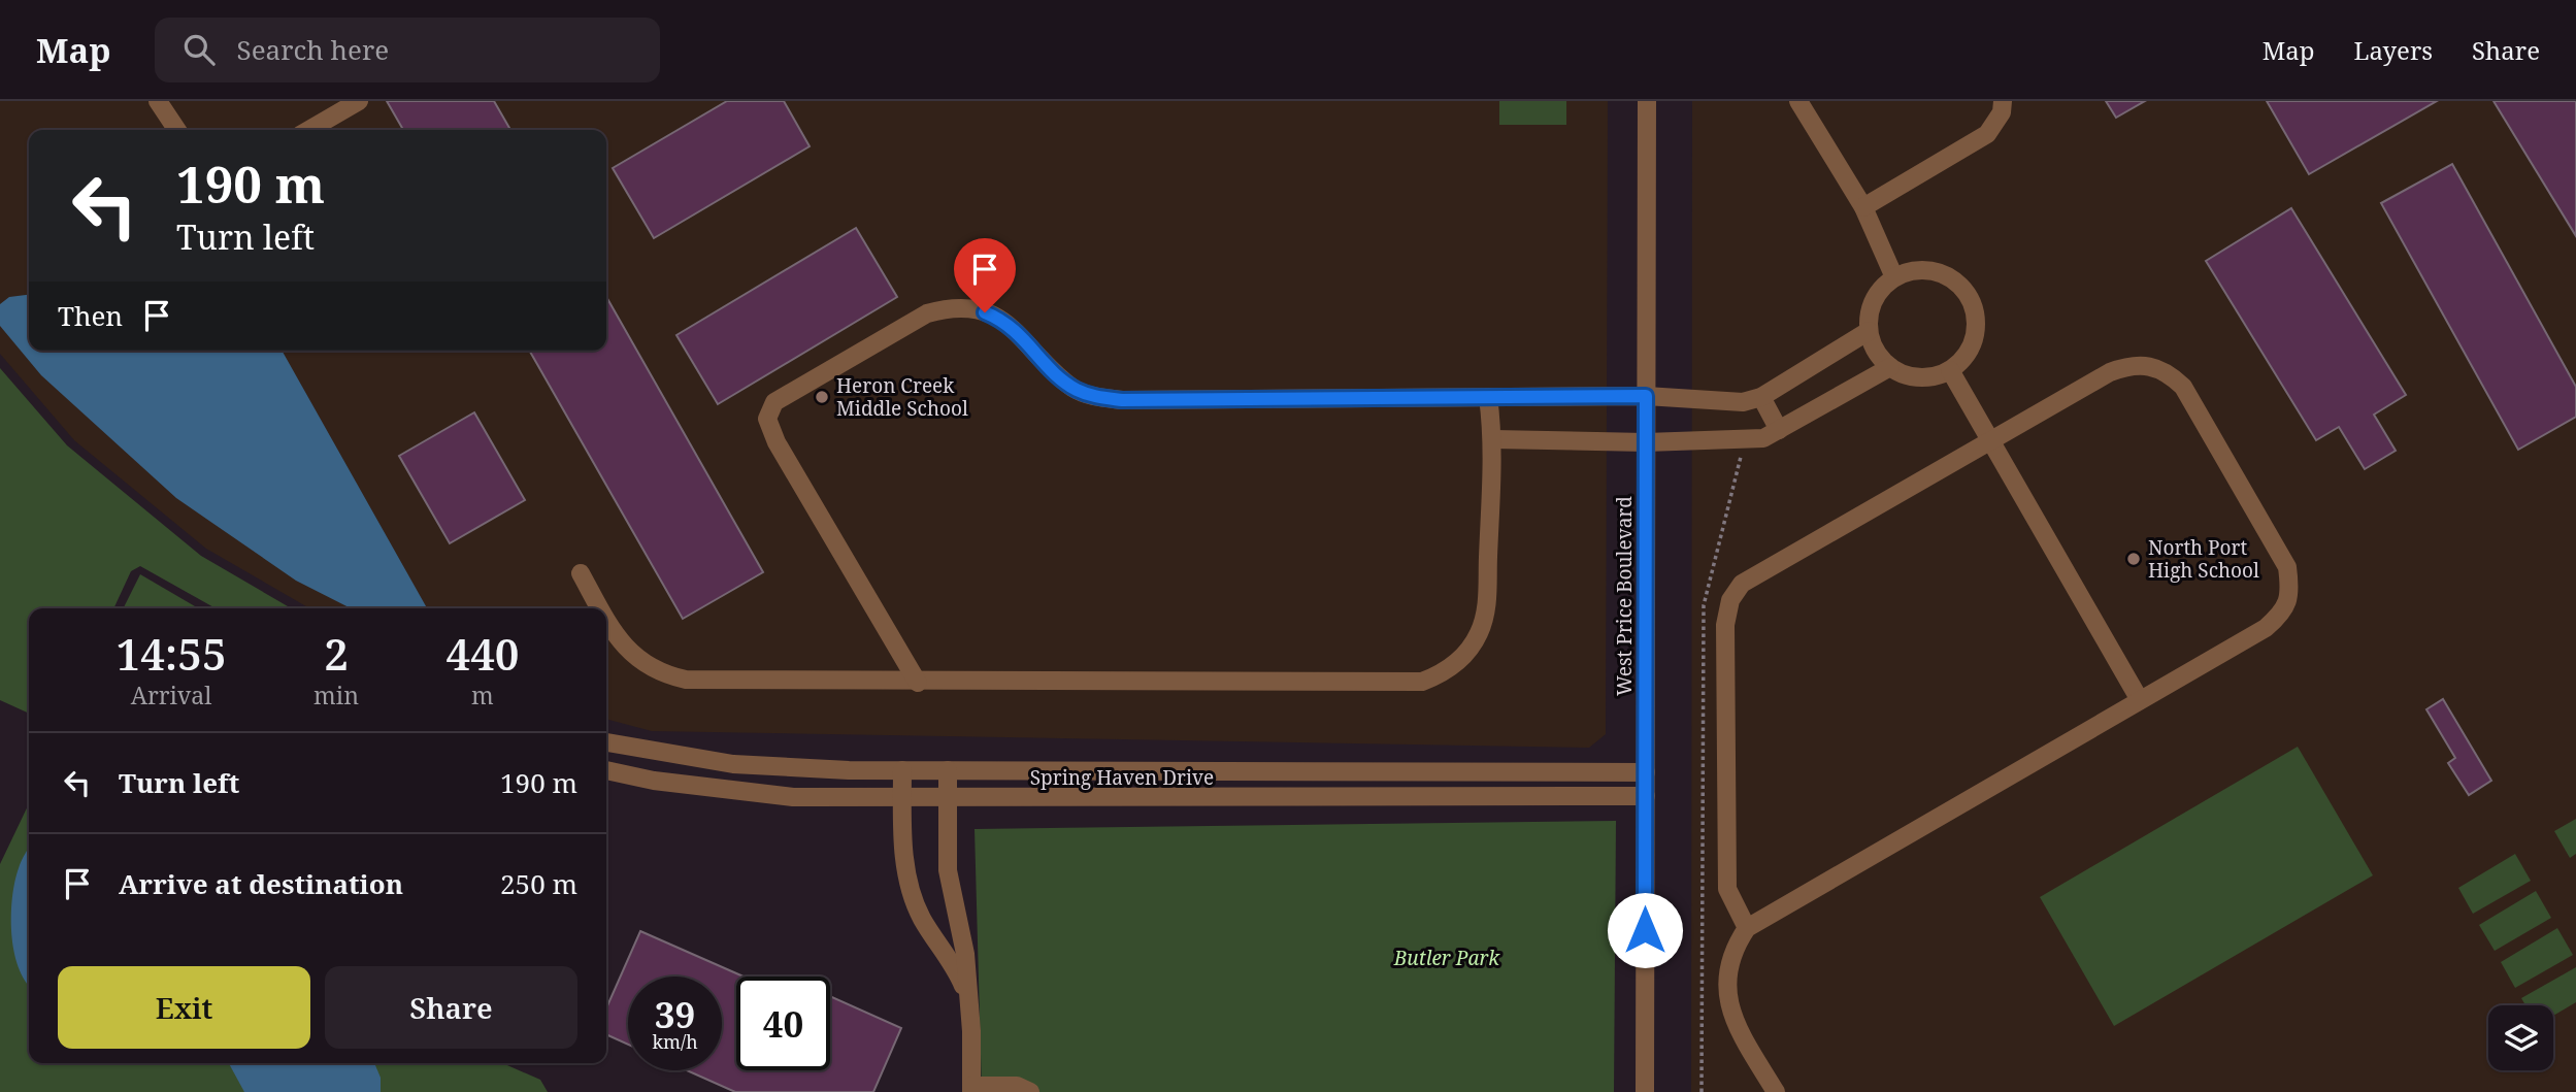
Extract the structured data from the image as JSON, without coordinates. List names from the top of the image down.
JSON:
{
  "streets": {
    "street": ["West Price Boulevard", "Spring Haven Drive"]
  },
  "crossings": [
    ["West Price Boulevard", "Spring Haven Drive"]
  ],
  "parks": ["Butler Park"],
  "places": ["Heron Creek Middle School", "North Port High School"],
  "page": {
    "header": "Map",
    "search": "Search here",
    "nav": ["Map", "Layers", "Share"],
    "turn": ["190 m", "Turn left"],
    "then": "Then",
    "eta": [
      "14:55",
      "Arrival",
      "2",
      "min",
      "440",
      "m"
    ],
    "list": [
      {
        "name": "Turn left",
        "value": "190 m"
      },
      {
        "name": "Arrive at destination",
        "value": "250 m"
      }
    ],
    "buttons": ["Exit", "Share"],
    "speed": "39 km/h",
    "limit": "40"
  }
}
